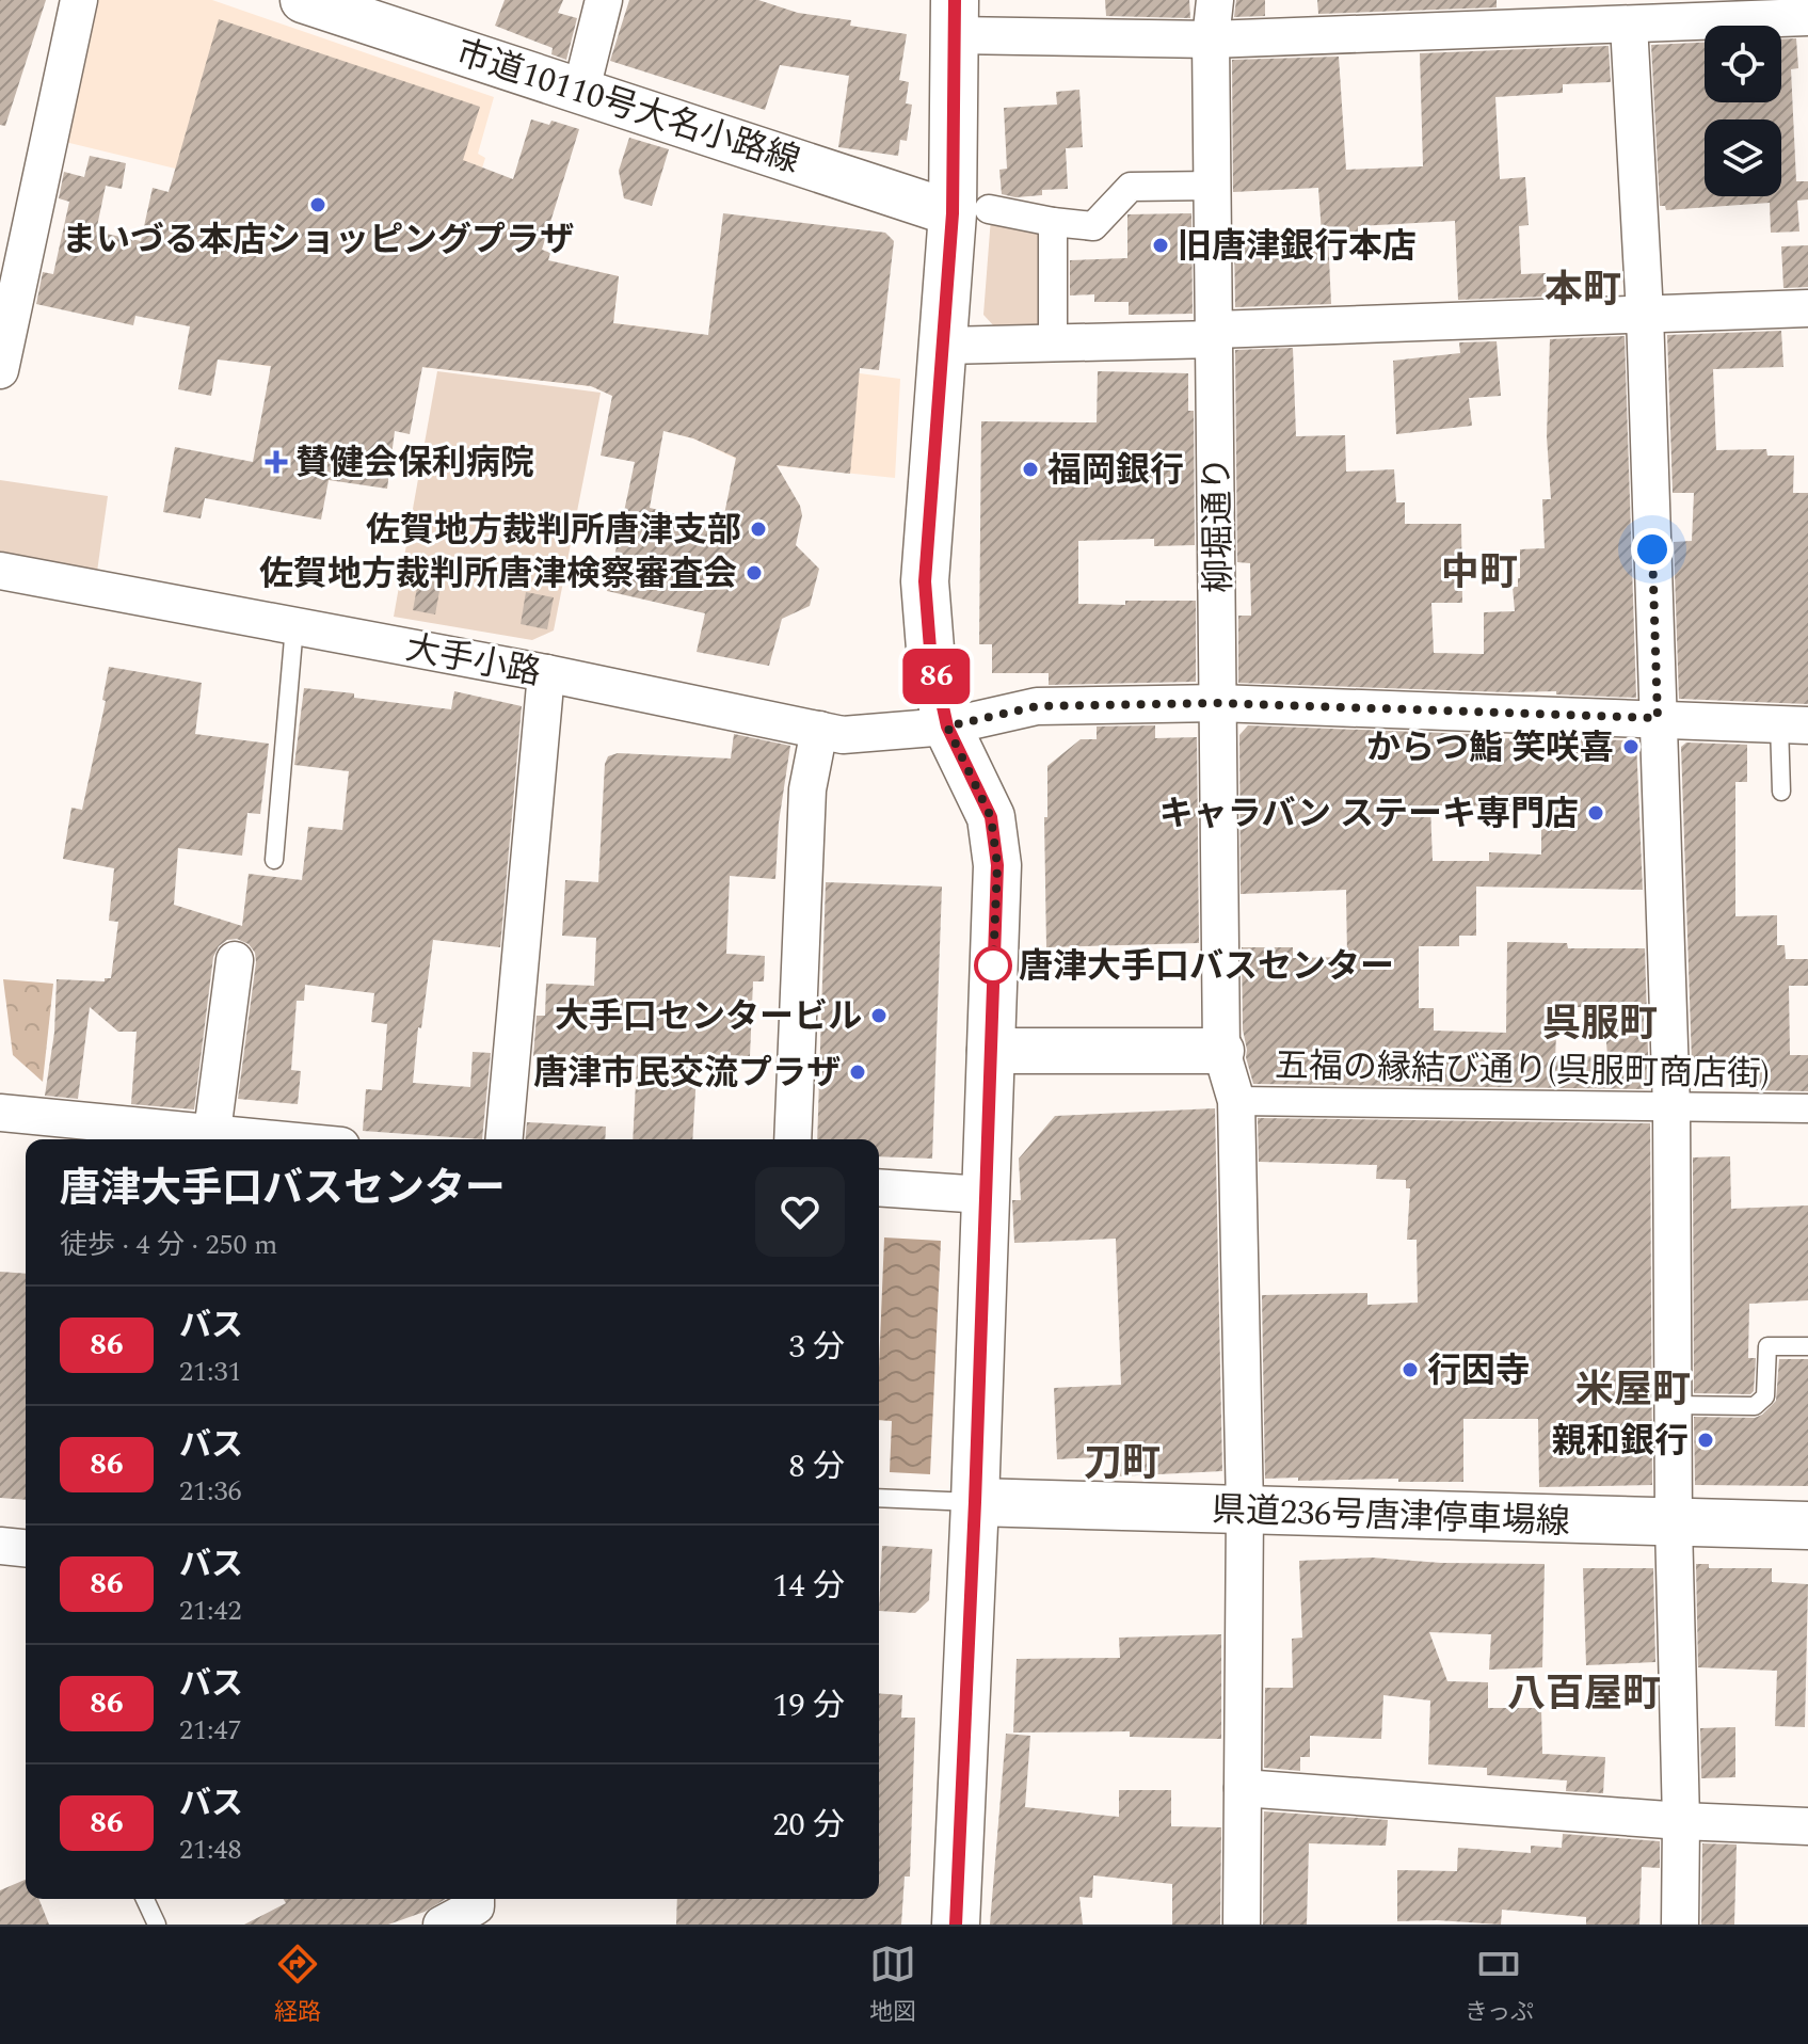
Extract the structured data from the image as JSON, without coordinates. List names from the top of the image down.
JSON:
{
  "streets": {
    "main road": ["県道236号唐津停車場線"],
    "street": [
      "市道10110号大名小路線",
      "柳堀通り",
      "大手小路",
      "五福の縁結び通り(呉服町商店街)"
    ]
  },
  "crossings": [
    ["柳堀通り", "大手小路"],
    ["柳堀通り", "五福の縁結び通り(呉服町商店街)"],
    ["柳堀通り", "県道236号唐津停車場線"]
  ],
  "districts": [
    "本町",
    "中町",
    "呉服町",
    "米屋町",
    "刀町",
    "八百屋町"
  ],
  "places": {
    "other": [
      "まいづる本店ショッピングプラザ",
      "旧唐津銀行本店",
      "福岡銀行",
      "佐賀地方裁判所唐津支部",
      "佐賀地方裁判所唐津検察審査会",
      "からつ鮨 笑咲喜",
      "キャラバン ステーキ専門店",
      "唐津大手口バスセンター",
      "大手口センタービル",
      "唐津市民交流プラザ",
      "行因寺",
      "親和銀行"
    ],
    "health": ["賛健会保利病院"]
  },
  "lines": ["bus line 86"],
  "page": {
    "on_map": "86",
    "heading": ["唐津大手口バスセンター", "徒歩 · 4 分 · 250 m"],
    "list": [
      {
        "mark": "86",
        "name": "バス",
        "note": "21:31",
        "value": "3 分"
      },
      {
        "mark": "86",
        "name": "バス",
        "note": "21:36",
        "value": "8 分"
      },
      {
        "mark": "86",
        "name": "バス",
        "note": "21:42",
        "value": "14 分"
      },
      {
        "mark": "86",
        "name": "バス",
        "note": "21:47",
        "value": "19 分"
      },
      {
        "mark": "86",
        "name": "バス",
        "note": "21:48",
        "value": "20 分"
      }
    ],
    "tabs": ["経路", "地図", "きっぷ"]
  }
}
